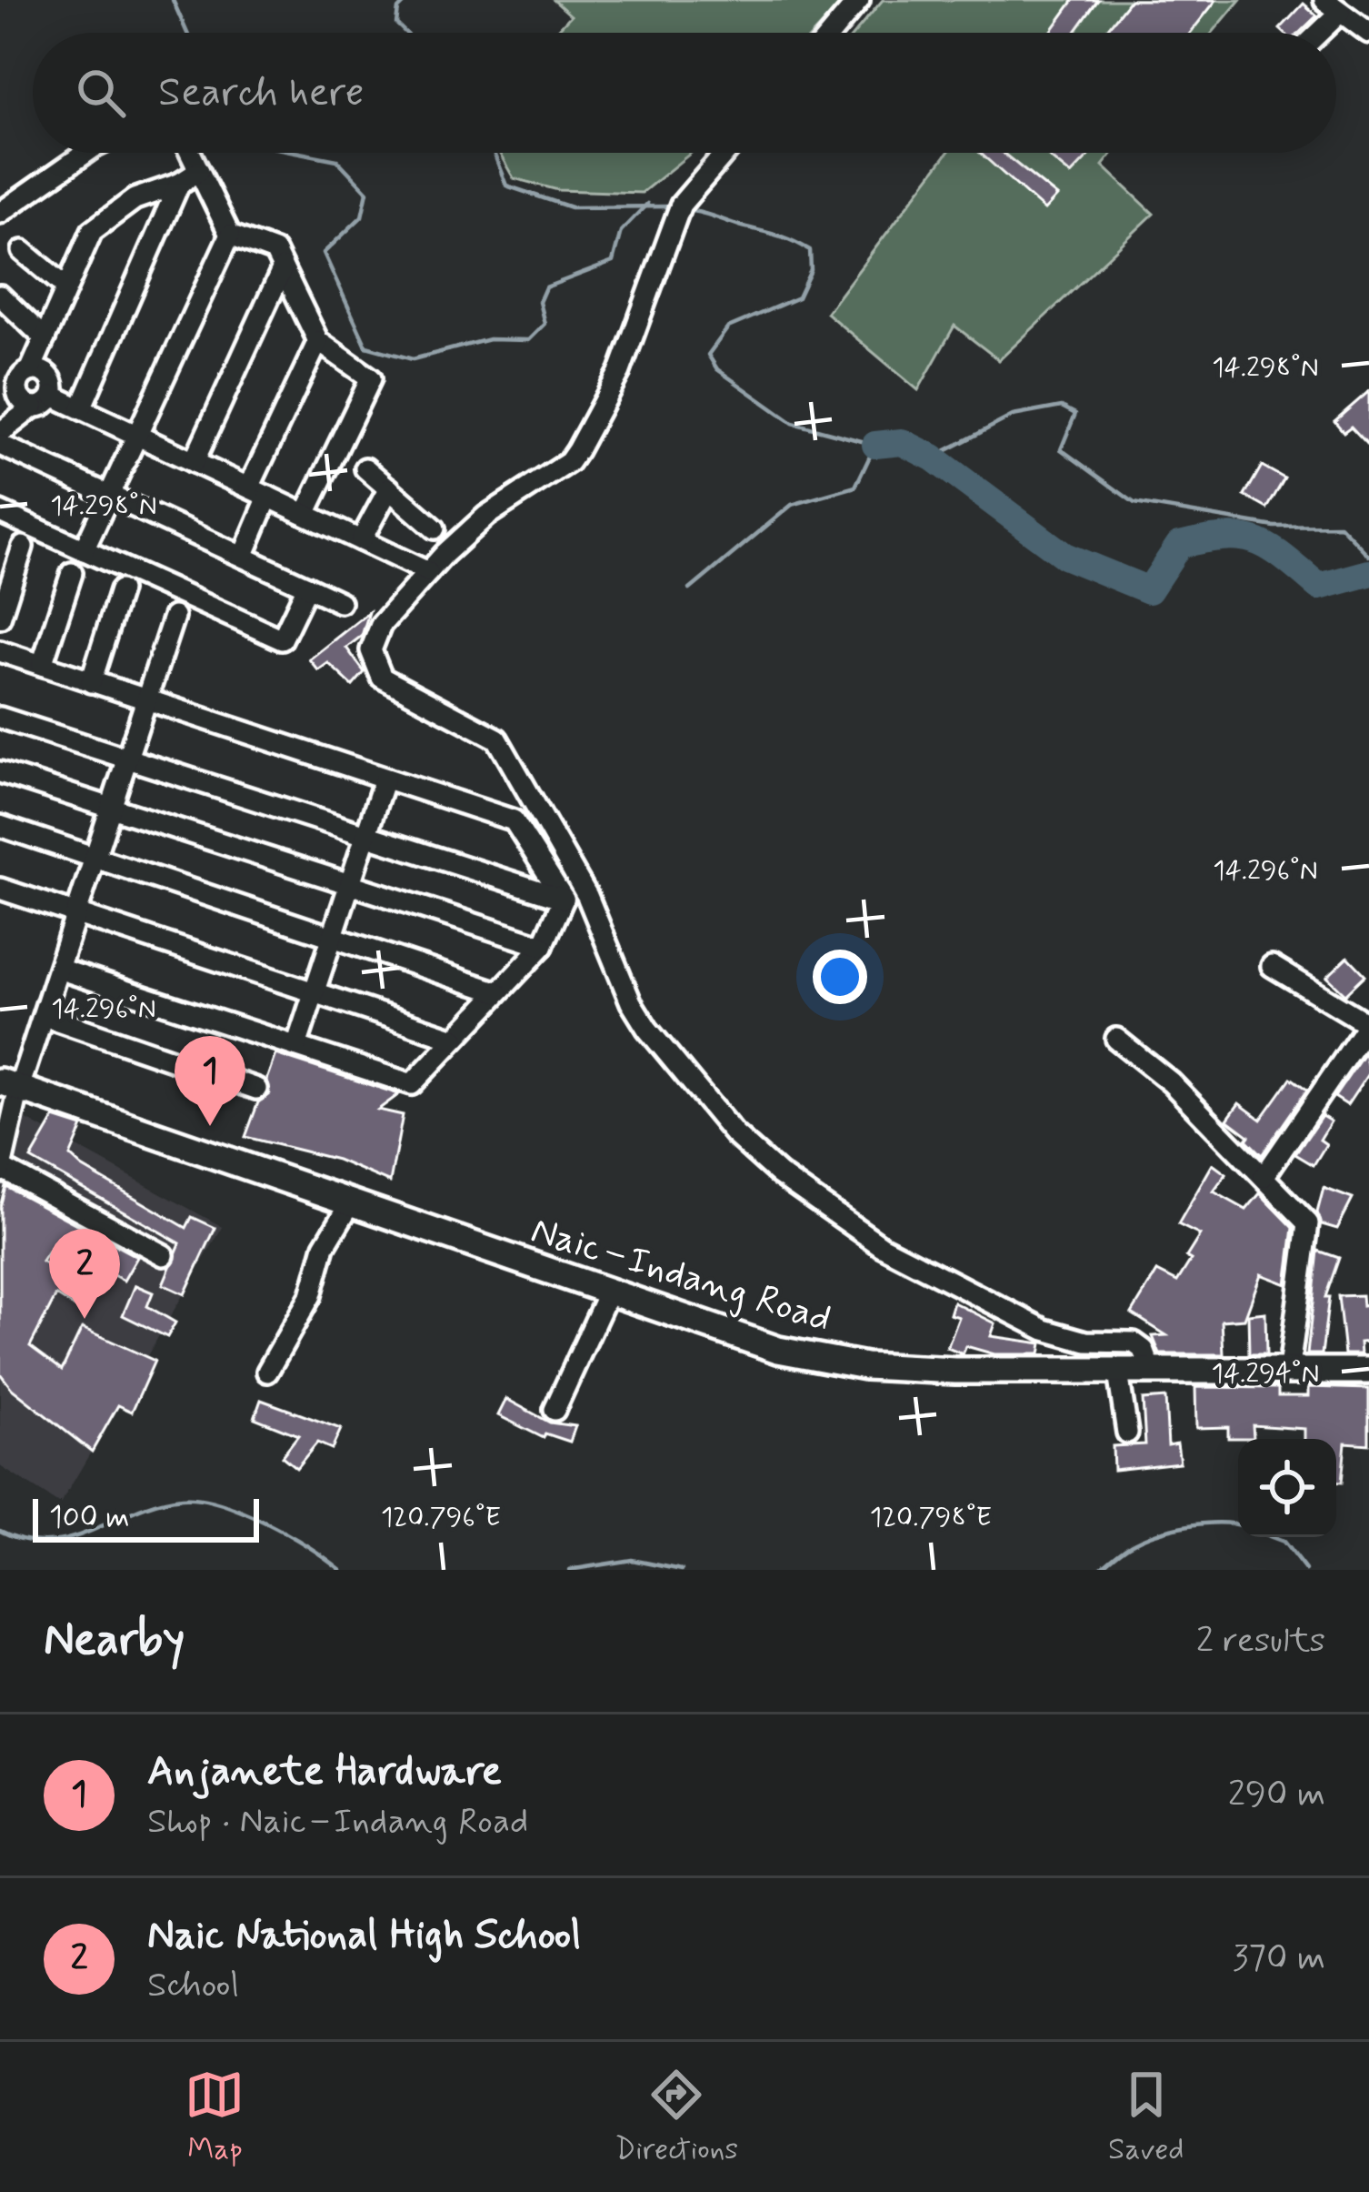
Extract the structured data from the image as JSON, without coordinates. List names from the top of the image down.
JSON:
{
  "streets": {
    "main road": ["Naic–Indang Road"]
  },
  "scale_bar": "100 m",
  "page": {
    "search": "Search here",
    "pins": ["1", "2"],
    "scale": "100 m",
    "heading": ["Nearby", "2 results"],
    "list": [
      {
        "mark": "1",
        "name": "Anjanete Hardware",
        "note": "Shop · Naic–Indang Road",
        "value": "290 m"
      },
      {
        "mark": "2",
        "name": "Naic National High School",
        "note": "School",
        "value": "370 m"
      }
    ],
    "nav": ["Map", "Directions", "Saved"]
  },
  "coordinates": [
    "14.298°N",
    "14.296°N",
    "14.294°N",
    "120.796°E",
    "120.798°E"
  ]
}
